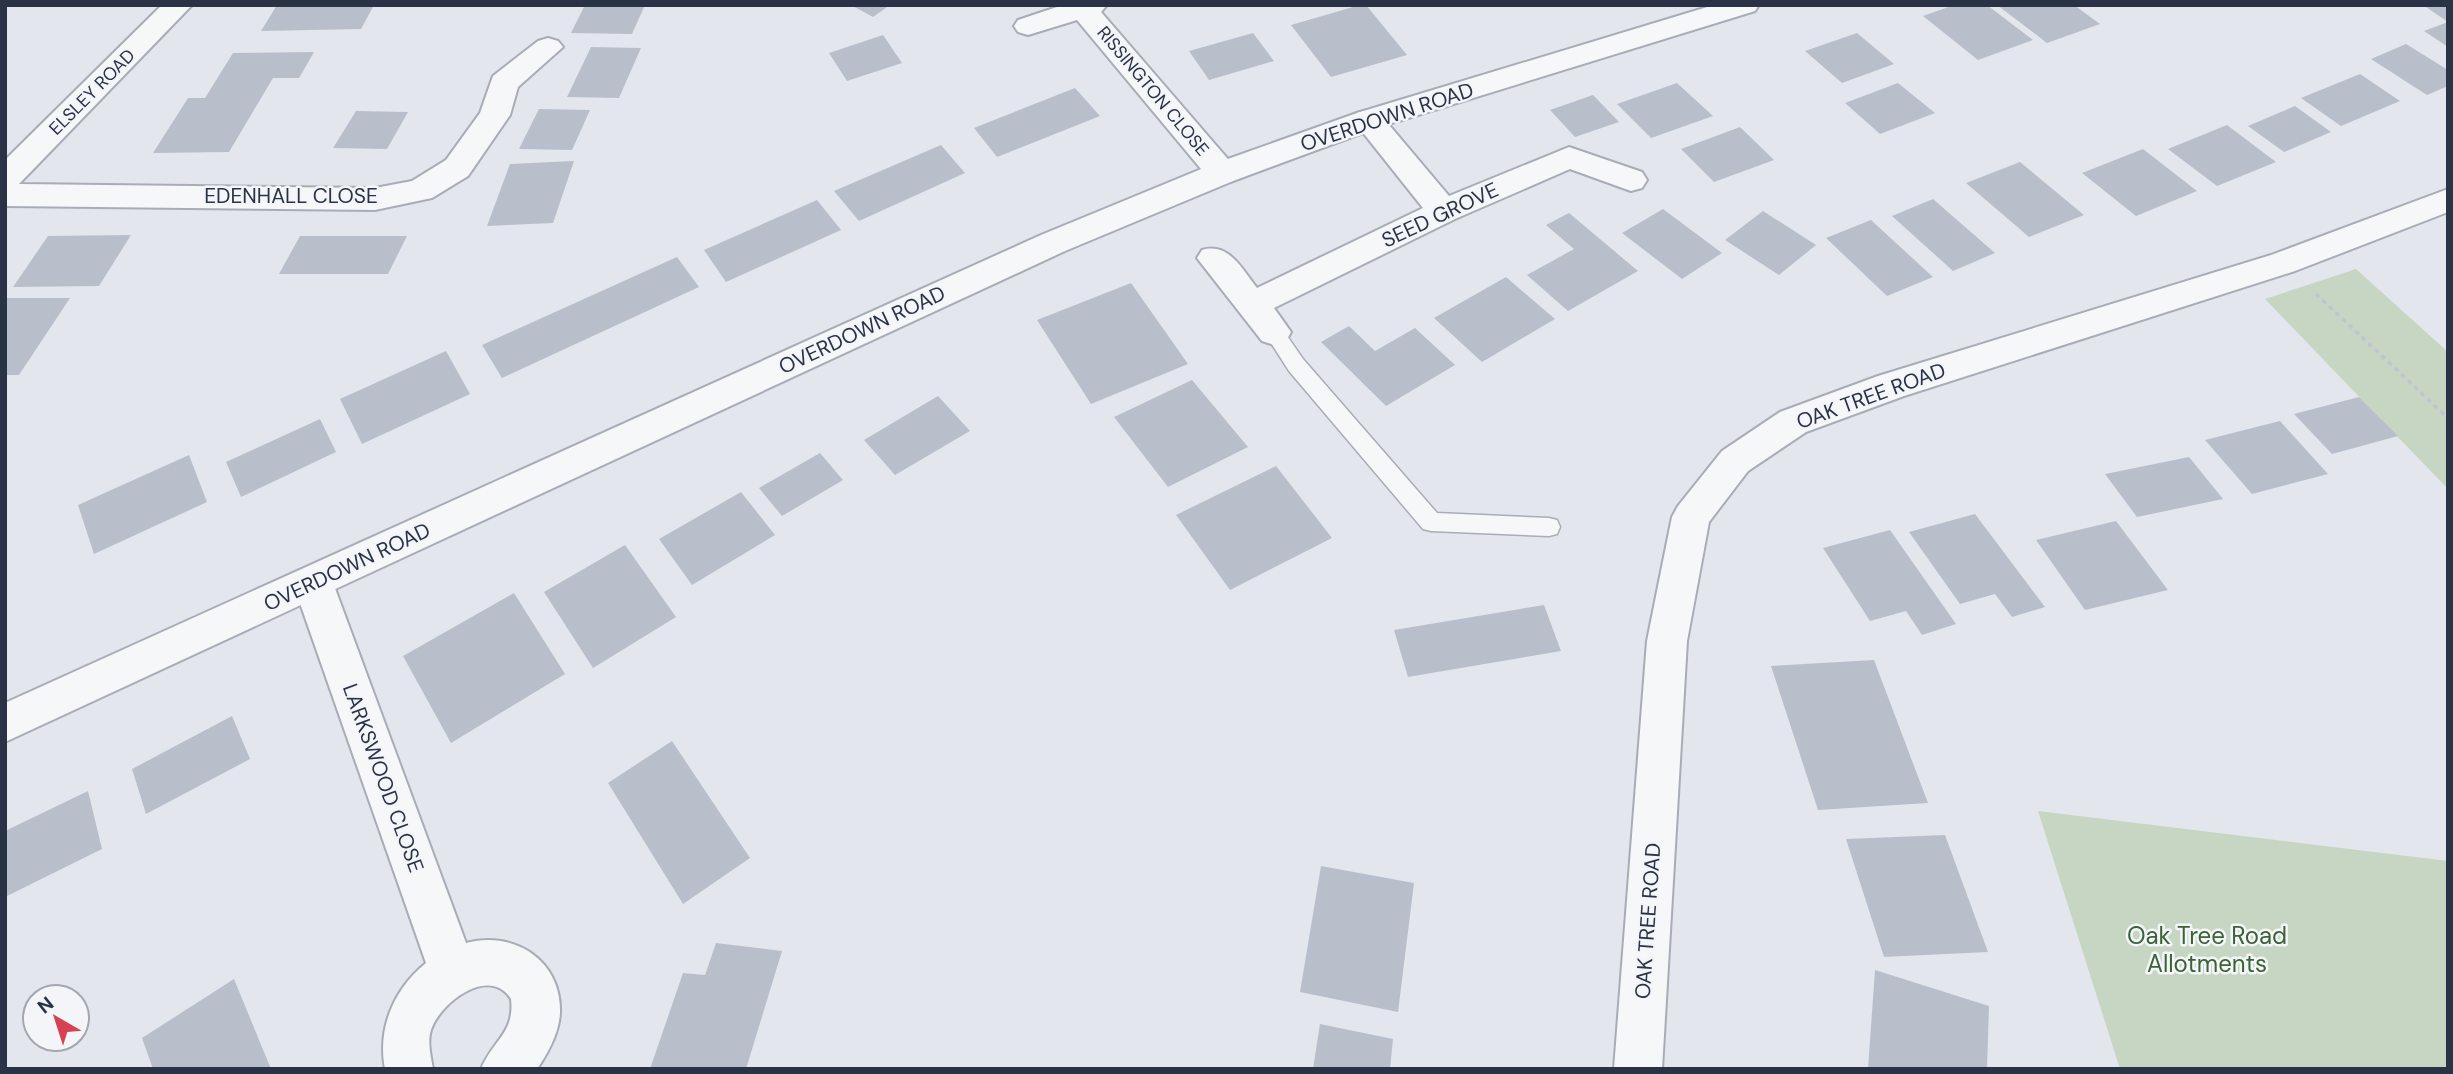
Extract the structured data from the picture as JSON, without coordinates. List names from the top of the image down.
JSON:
{
  "streets": {
    "street": [
      "RISSINGTON CLOSE",
      "ELSLEY ROAD",
      "OVERDOWN ROAD",
      "EDENHALL CLOSE",
      "SEED GROVE",
      "OAK TREE ROAD",
      "LARKSWOOD CLOSE"
    ]
  },
  "crossings": [
    ["RISSINGTON CLOSE", "OVERDOWN ROAD"],
    ["OVERDOWN ROAD", "LARKSWOOD CLOSE"]
  ],
  "parks": ["Oak Tree Road Allotments"],
  "north": "top left"
}
